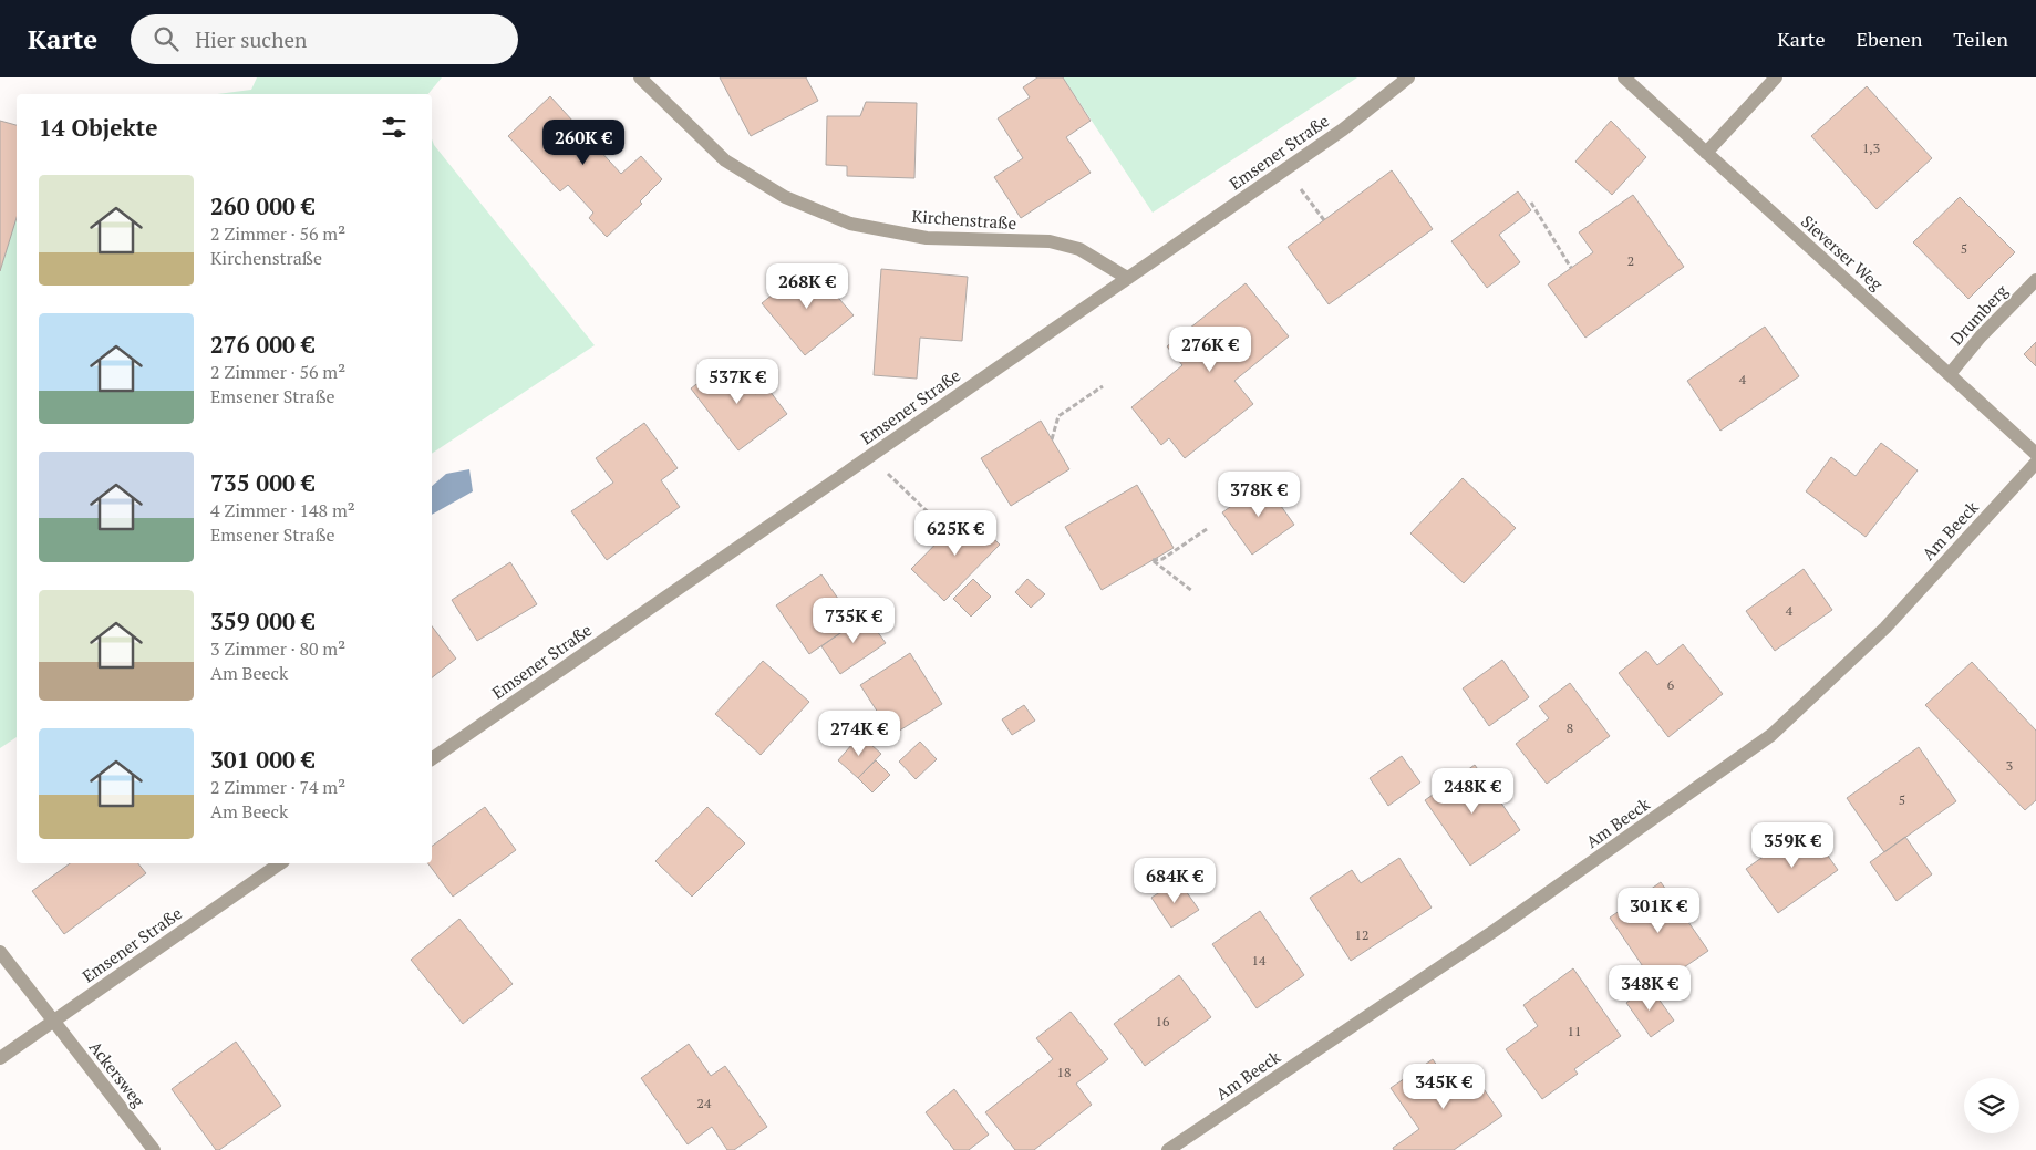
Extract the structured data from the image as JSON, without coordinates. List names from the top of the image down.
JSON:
{
  "streets": {
    "street": [
      "Emsener Straße",
      "Kirchenstraße",
      "Sieverser Weg",
      "Drumberg",
      "Am Beeck",
      "Ackersweg"
    ]
  },
  "crossings": [
    ["Emsener Straße", "Kirchenstraße"],
    ["Emsener Straße", "Ackersweg"],
    ["Sieverser Weg", "Drumberg"]
  ],
  "house_numbers": [
    "1,3",
    "5",
    "2",
    "4",
    "4",
    "6",
    "8",
    "3",
    "5",
    "12",
    "14",
    "16",
    "11",
    "18",
    "24"
  ],
  "page": {
    "header": "Karte",
    "search": "Hier suchen",
    "nav": ["Karte", "Ebenen", "Teilen"],
    "heading": "14 Objekte",
    "price": [
      "260K €",
      "268K €",
      "276K €",
      "537K €",
      "378K €",
      "625K €",
      "735K €",
      "274K €",
      "248K €",
      "359K €",
      "684K €",
      "301K €",
      "348K €",
      "345K €"
    ],
    "list": [
      {
        "name": "260 000 €",
        "note": "2 Zimmer · 56 m² · Kirchenstraße"
      },
      {
        "name": "276 000 €",
        "note": "2 Zimmer · 56 m² · Emsener Straße"
      },
      {
        "name": "735 000 €",
        "note": "4 Zimmer · 148 m² · Emsener Straße"
      },
      {
        "name": "359 000 €",
        "note": "3 Zimmer · 80 m² · Am Beeck"
      },
      {
        "name": "301 000 €",
        "note": "2 Zimmer · 74 m² · Am Beeck"
      }
    ]
  }
}
